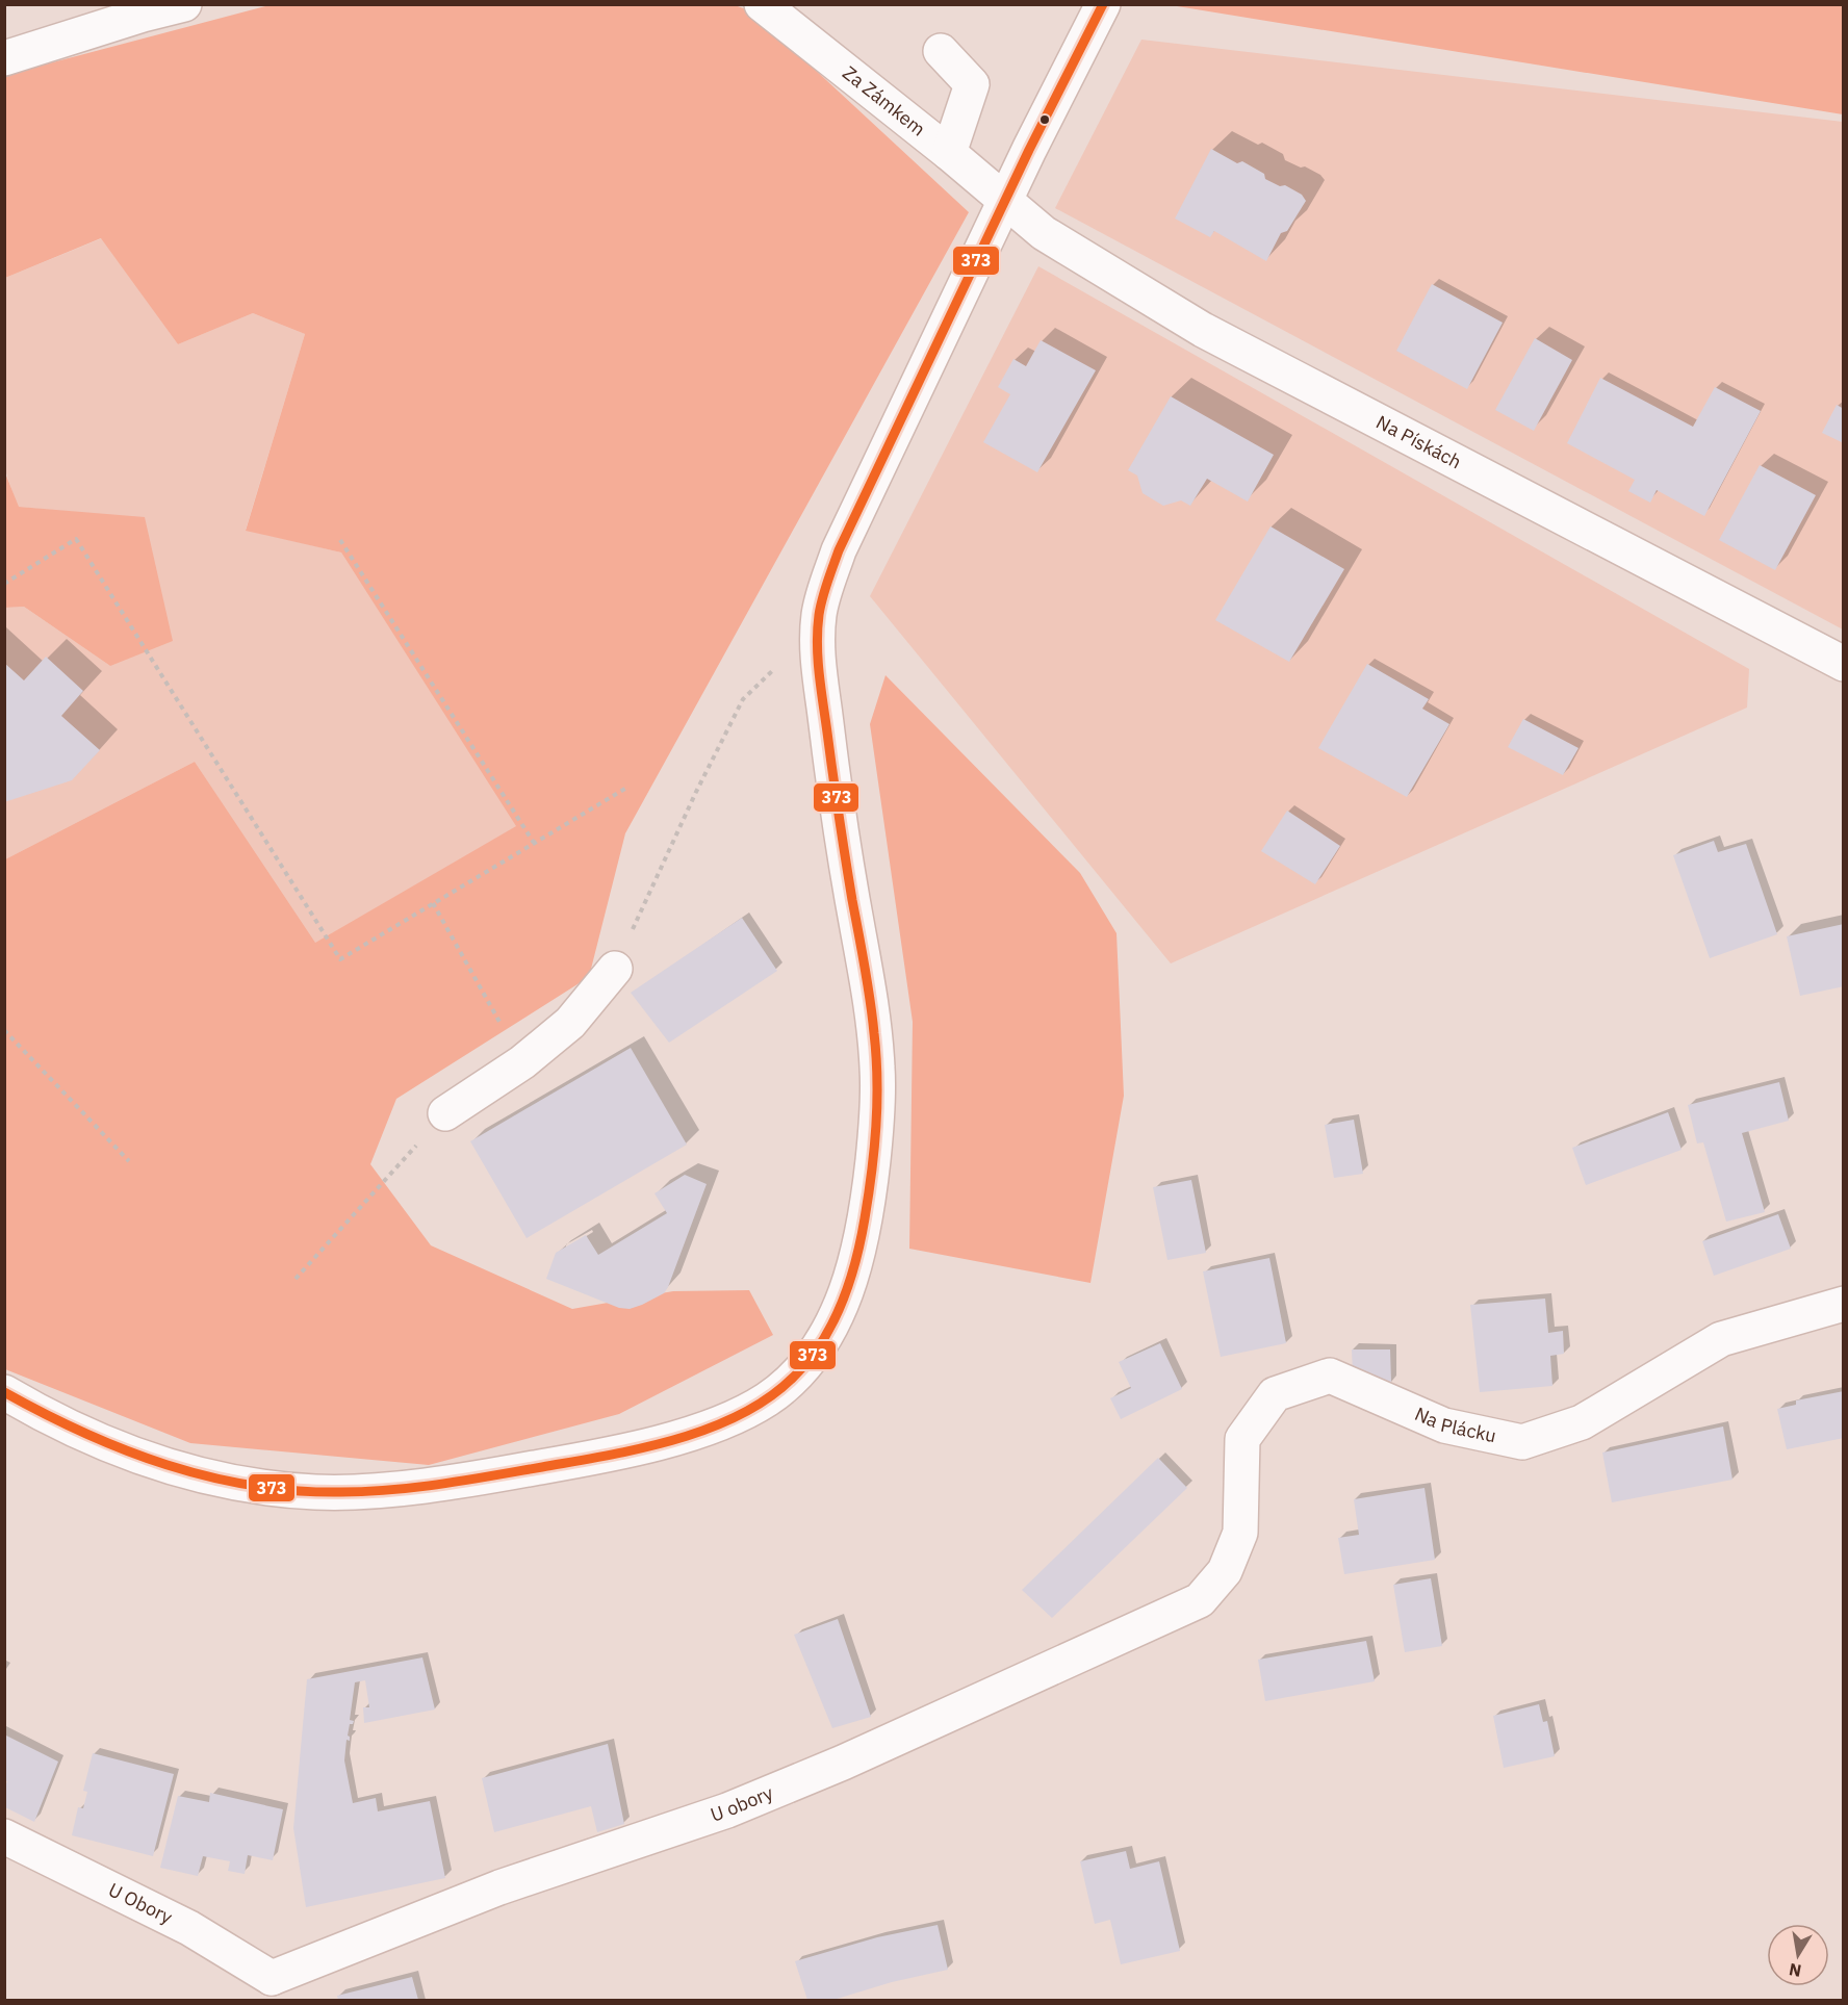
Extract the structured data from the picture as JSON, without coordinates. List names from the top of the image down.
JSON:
{
  "streets": {
    "street": [
      "Za Zámkem",
      "Na Pískách",
      "Na Plácku",
      "U obory",
      "U Obory"
    ]
  },
  "crossings": [
    ["Za Zámkem", "Na Pískách"],
    ["Na Plácku", "U obory"],
    ["U obory", "U Obory"]
  ],
  "lines": ["transit line 373"],
  "north": "bottom"
}
